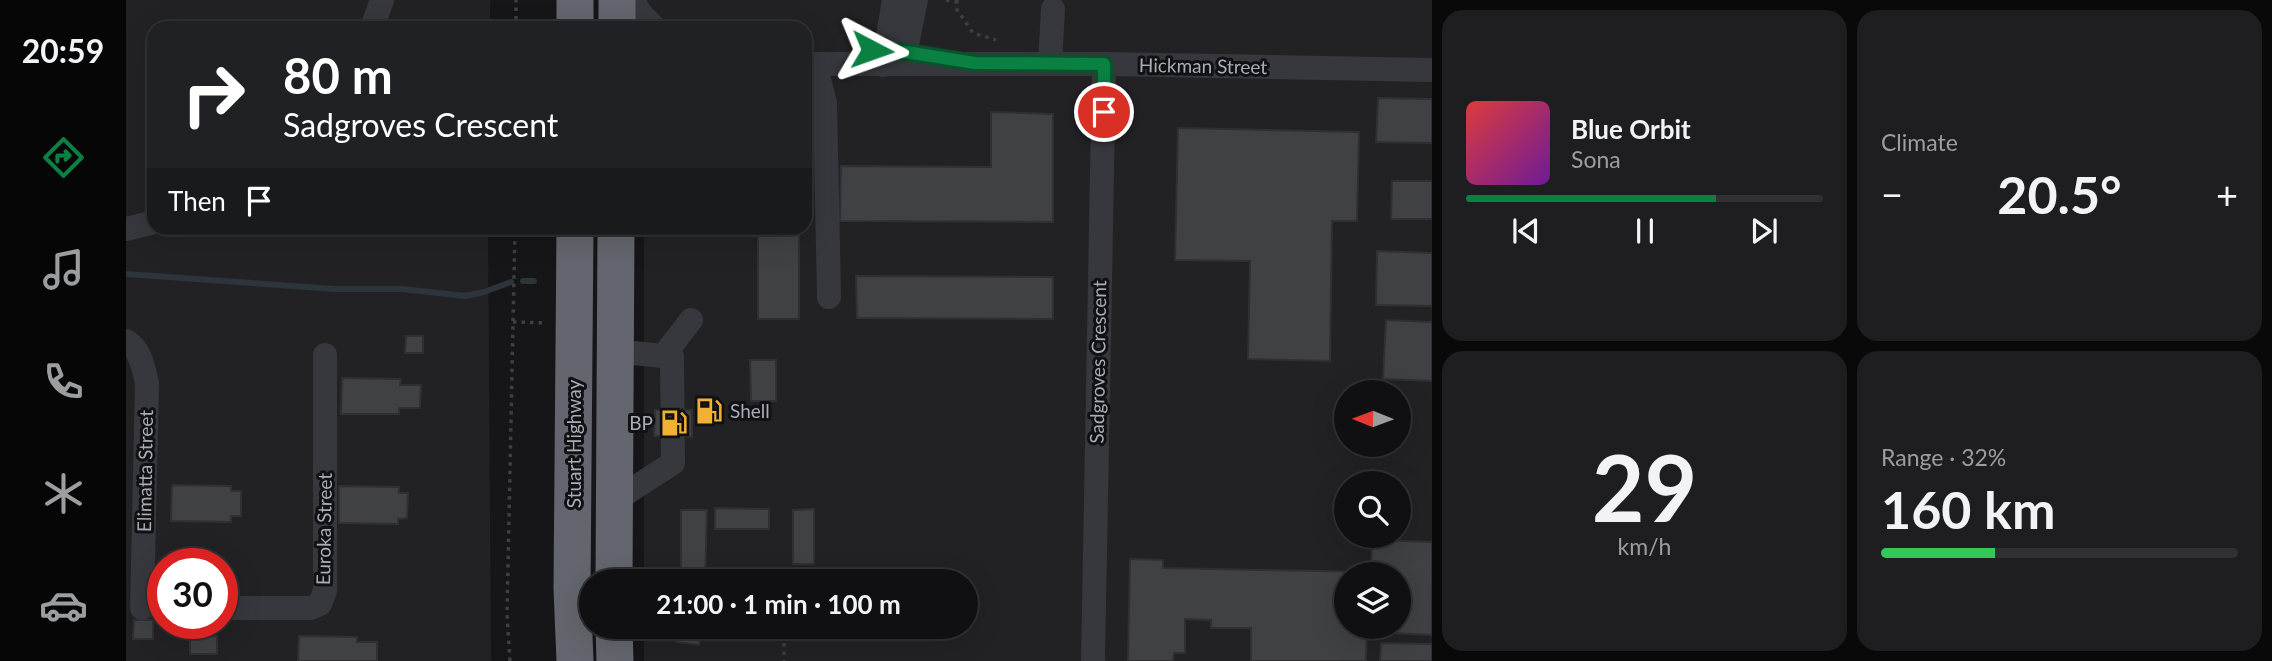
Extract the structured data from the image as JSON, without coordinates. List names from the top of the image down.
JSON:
{
  "streets": {
    "highway": ["Stuart Highway"],
    "street": [
      "Hickman Street",
      "Sadgroves Crescent",
      "Elimatta Street",
      "Euroka Street"
    ]
  },
  "crossings": [
    ["Hickman Street", "Sadgroves Crescent"]
  ],
  "places": {
    "fuel station": ["Shell", "BP"]
  },
  "north": "left",
  "page": {
    "tabs": "20:59",
    "tile": [
      "Climate",
      ["29", "km/h"],
      ["Range · 32%", "160 km"]
    ],
    "turn": ["80 m", "Sadgroves Crescent"],
    "song": ["Blue Orbit", "Sona"],
    "heat": ["−", "20.5°", "+"],
    "then": "Then",
    "limit": "30",
    "trip": "21:00 · 1 min · 100 m"
  }
}
